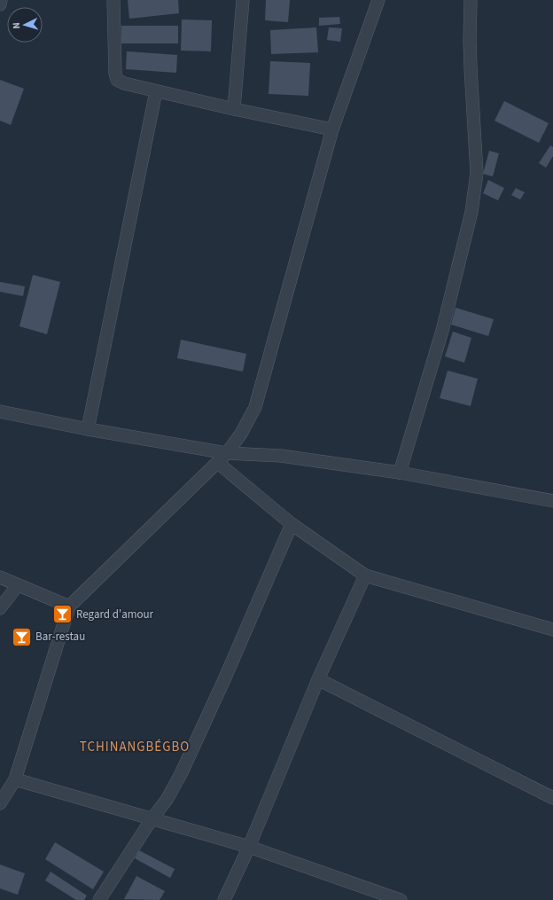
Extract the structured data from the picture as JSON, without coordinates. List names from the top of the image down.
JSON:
{
  "districts": ["TCHINANGBÉGBO"],
  "places": {
    "bar": ["Regard d'amour", "Bar-restau"]
  },
  "north": "left"
}
